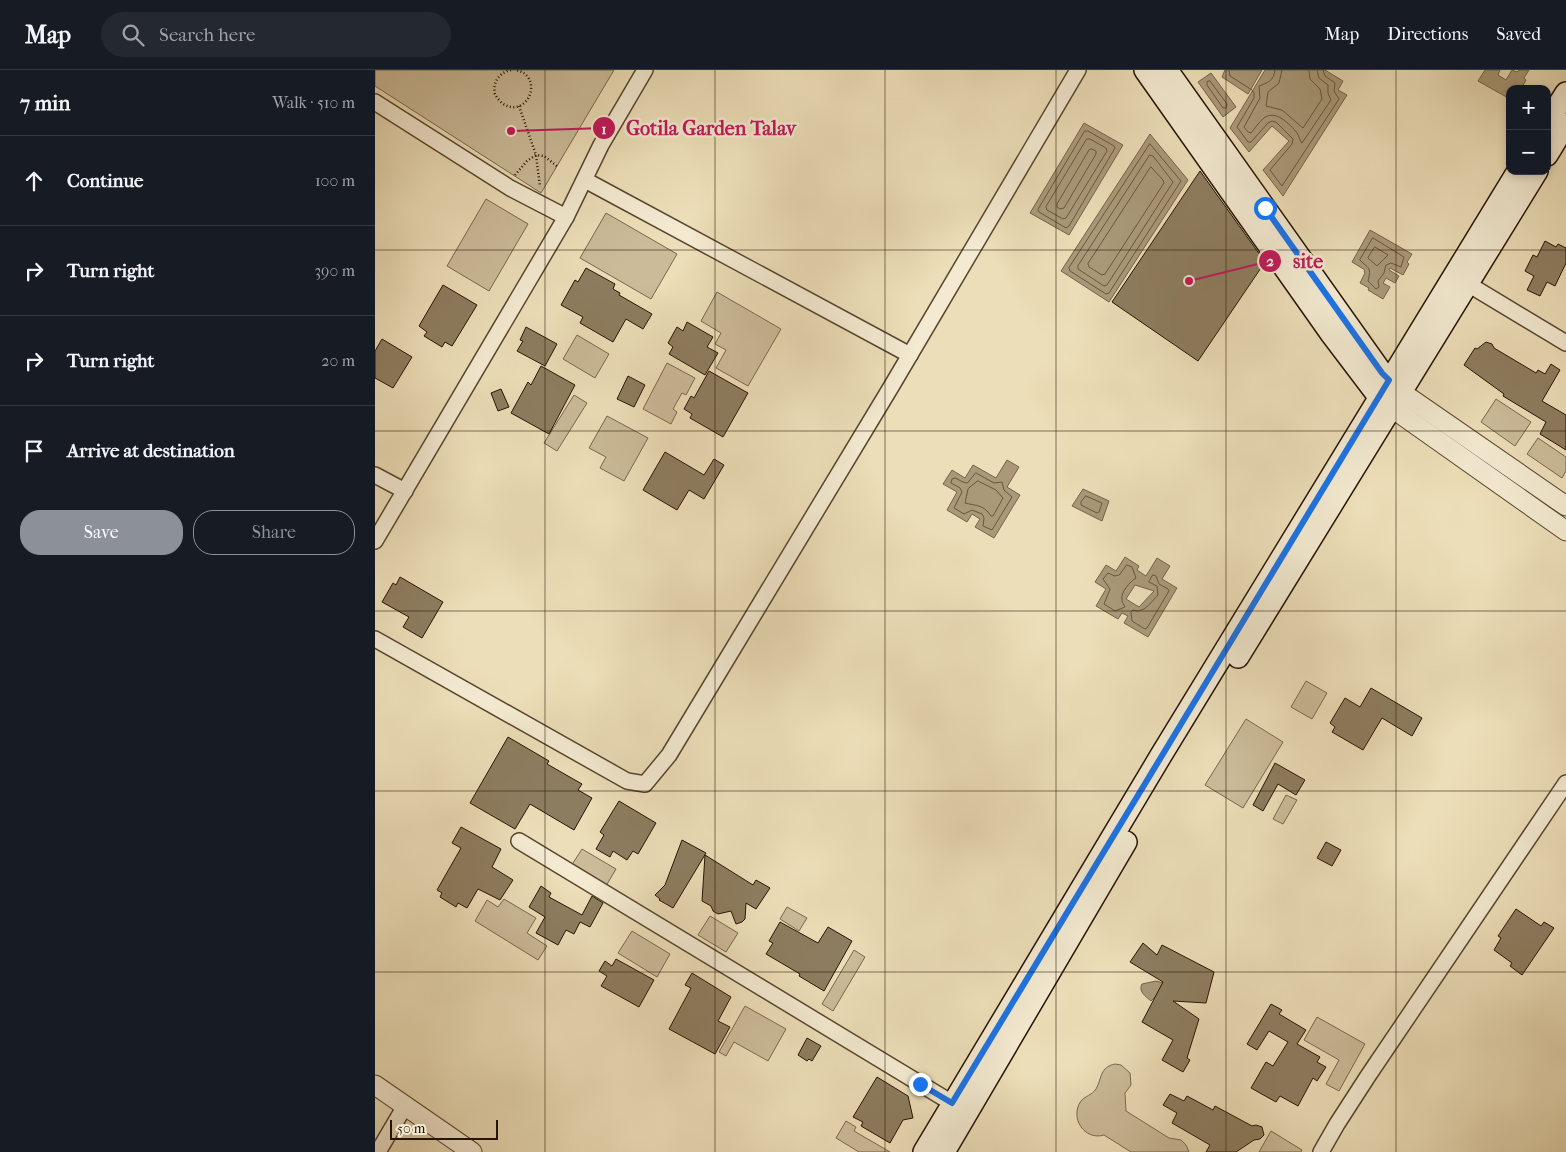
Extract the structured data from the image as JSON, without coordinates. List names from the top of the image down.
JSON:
{
  "places": ["Gotila Garden Talav", "site"],
  "scale_bar": "50 m",
  "page": {
    "header": "Map",
    "search": "Search here",
    "nav": ["Map", "Directions", "Saved"],
    "heading": ["7 min", "Walk · 510 m"],
    "map_buttons": ["+", "−"],
    "list": [
      ["Continue", "100 m"],
      ["Turn right", "390 m"],
      ["Turn right", "20 m"],
      "Arrive at destination"
    ],
    "buttons": ["Save", "Share"],
    "scale": "50 m"
  }
}
